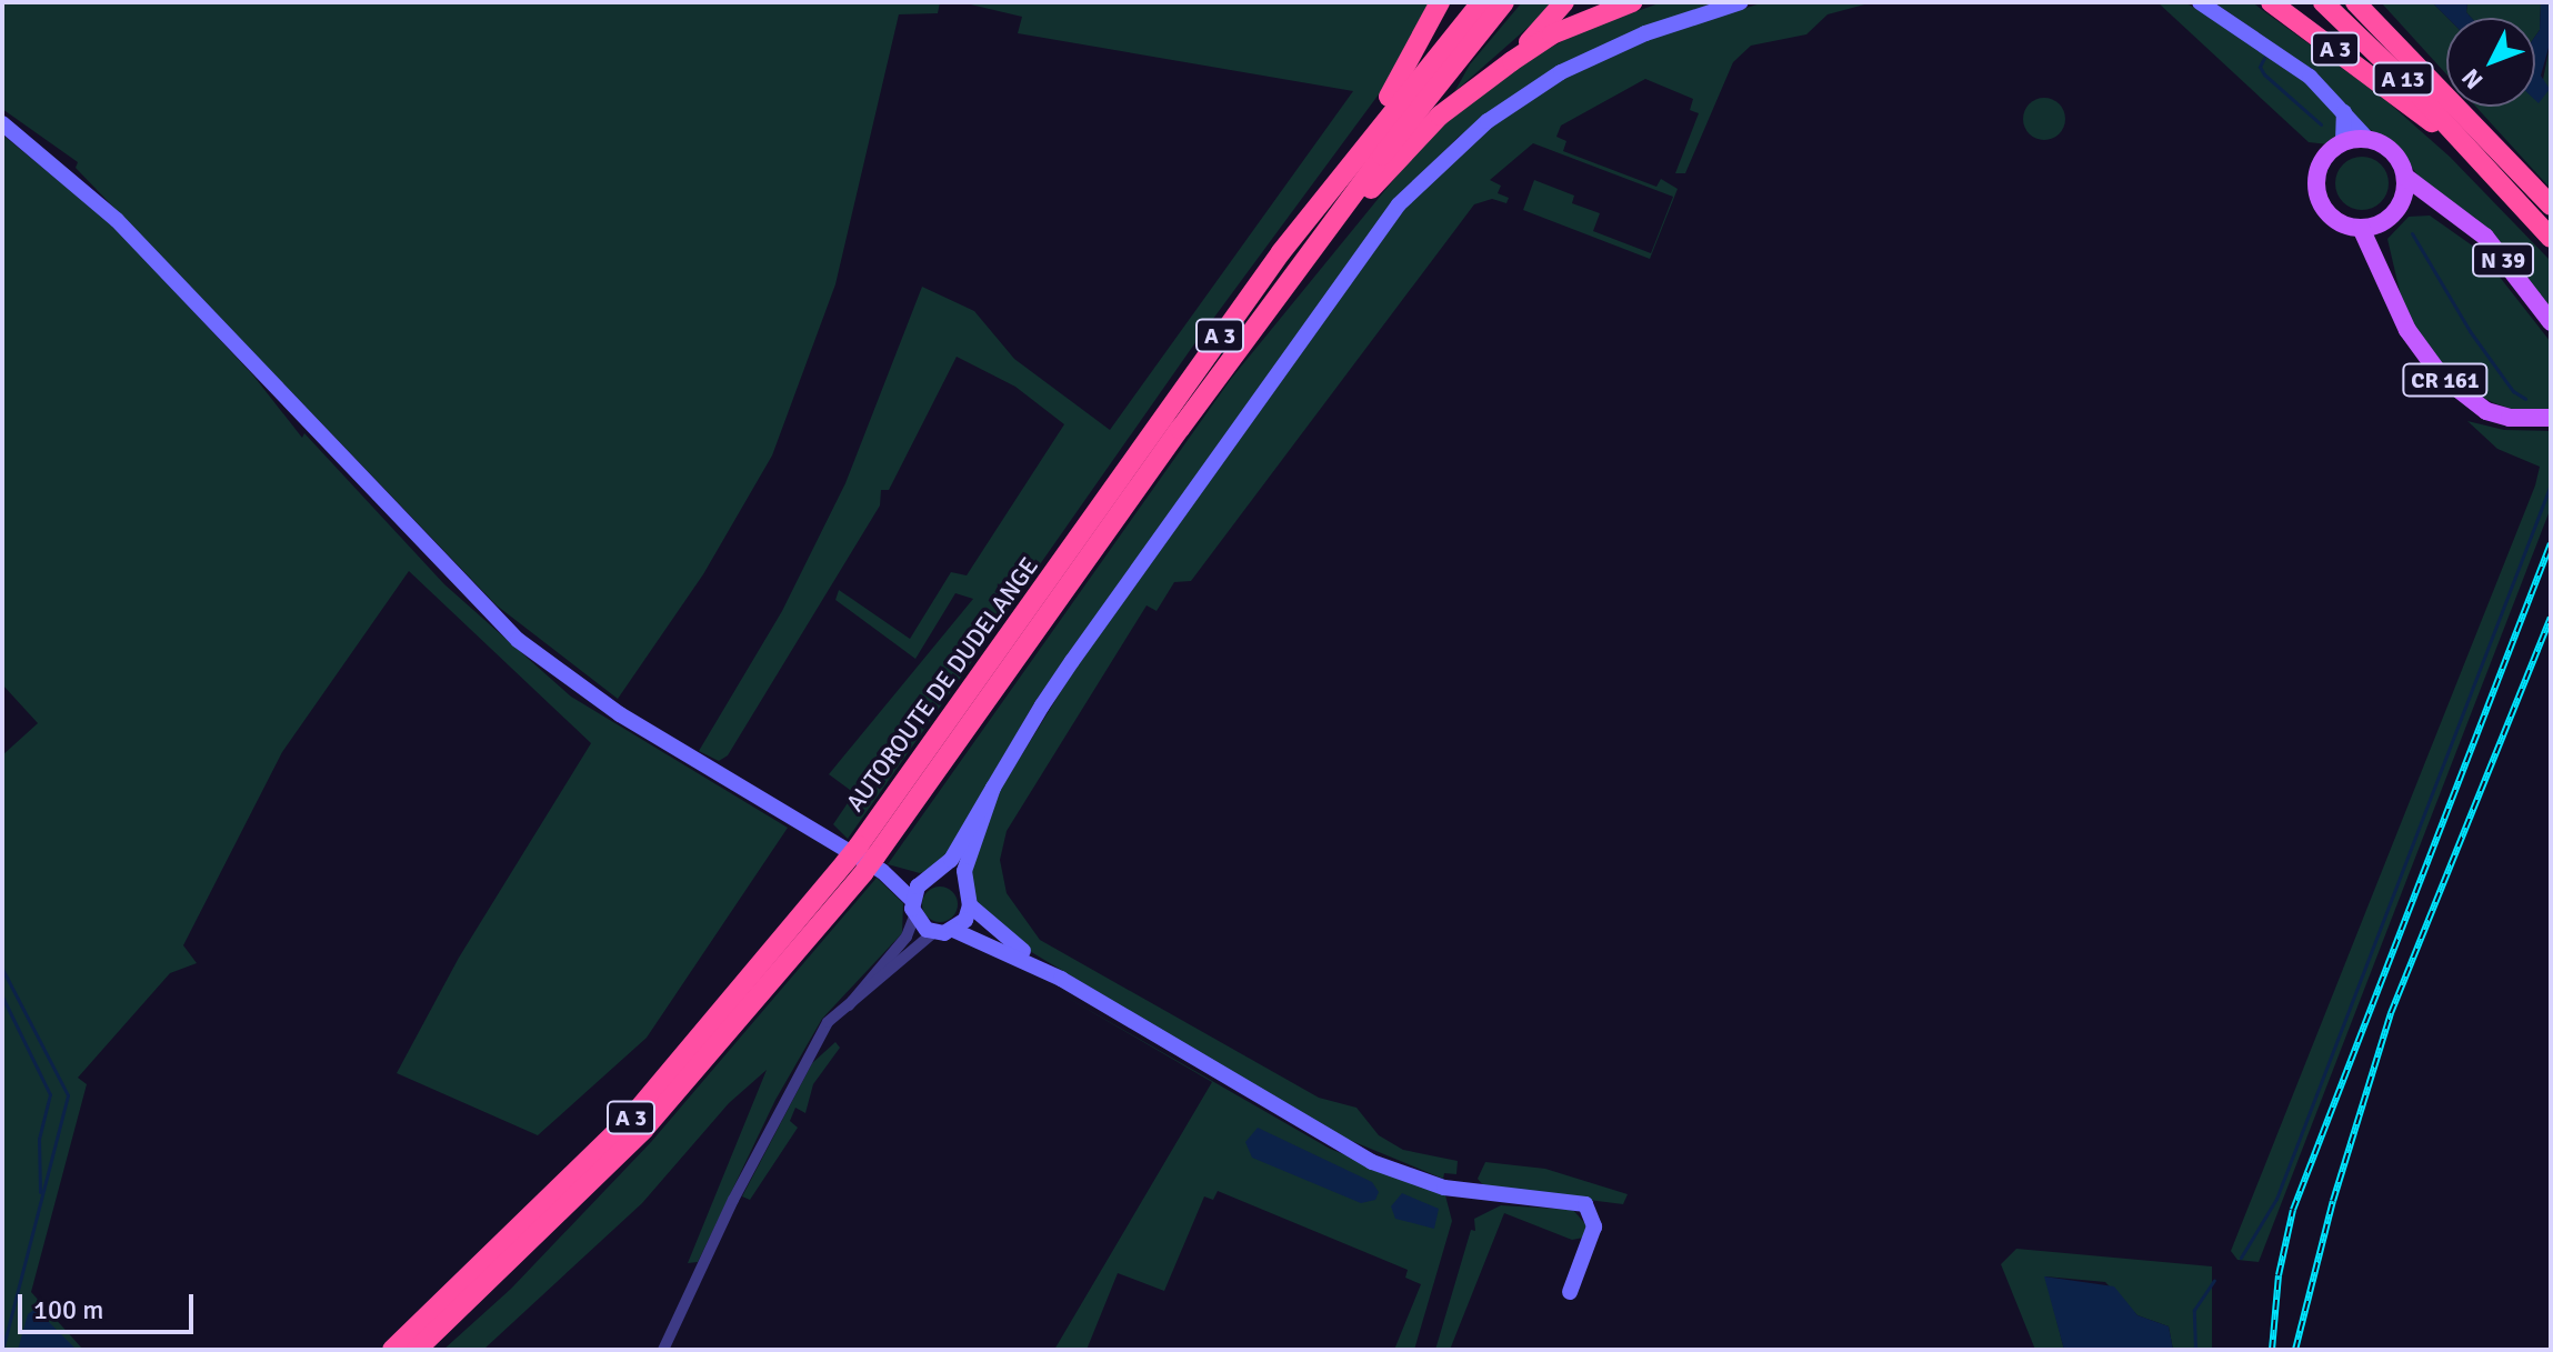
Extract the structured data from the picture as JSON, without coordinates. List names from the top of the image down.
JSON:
{
  "streets": {
    "highway": ["A 3", "A 13", "AUTOROUTE DE DUDELANGE"],
    "main road": ["N 39", "CR 161"]
  },
  "crossings": [
    ["A 3", "A 13"],
    ["A 3", "AUTOROUTE DE DUDELANGE"],
    ["N 39", "CR 161"]
  ],
  "scale_bar": "100 m",
  "north": "bottom left"
}
